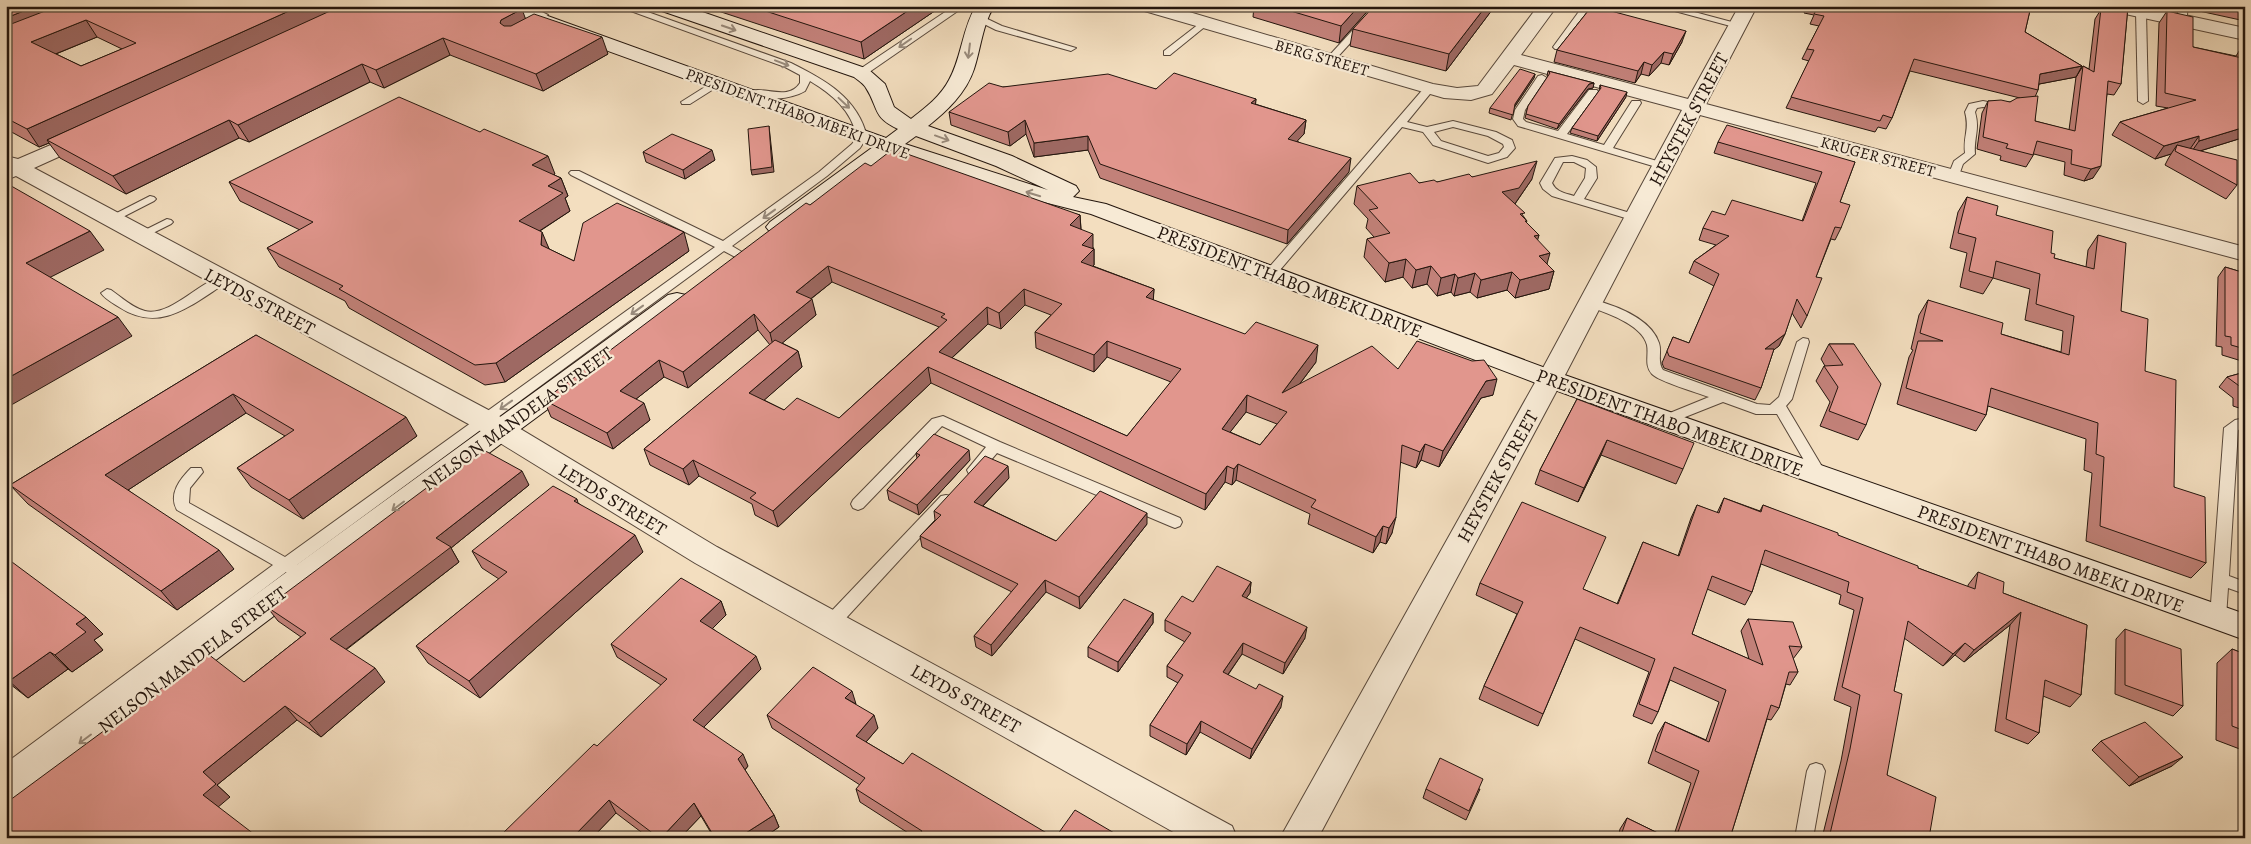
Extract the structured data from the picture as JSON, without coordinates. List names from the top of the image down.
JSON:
{
  "streets": {
    "street": [
      "BERG STREET",
      "PRESIDENT THABO MBEKI DRIVE",
      "HEYSTEK STREET",
      "KRUGER STREET",
      "LEYDS STREET",
      "NELSON MANDELA STREET"
    ]
  },
  "crossings": [
    ["BERG STREET", "KRUGER STREET"],
    ["PRESIDENT THABO MBEKI DRIVE", "HEYSTEK STREET"],
    ["PRESIDENT THABO MBEKI DRIVE", "NELSON MANDELA STREET"],
    ["HEYSTEK STREET", "KRUGER STREET"],
    ["LEYDS STREET", "NELSON MANDELA STREET"]
  ],
  "one_way": ["NELSON MANDELA STREET"]
}
